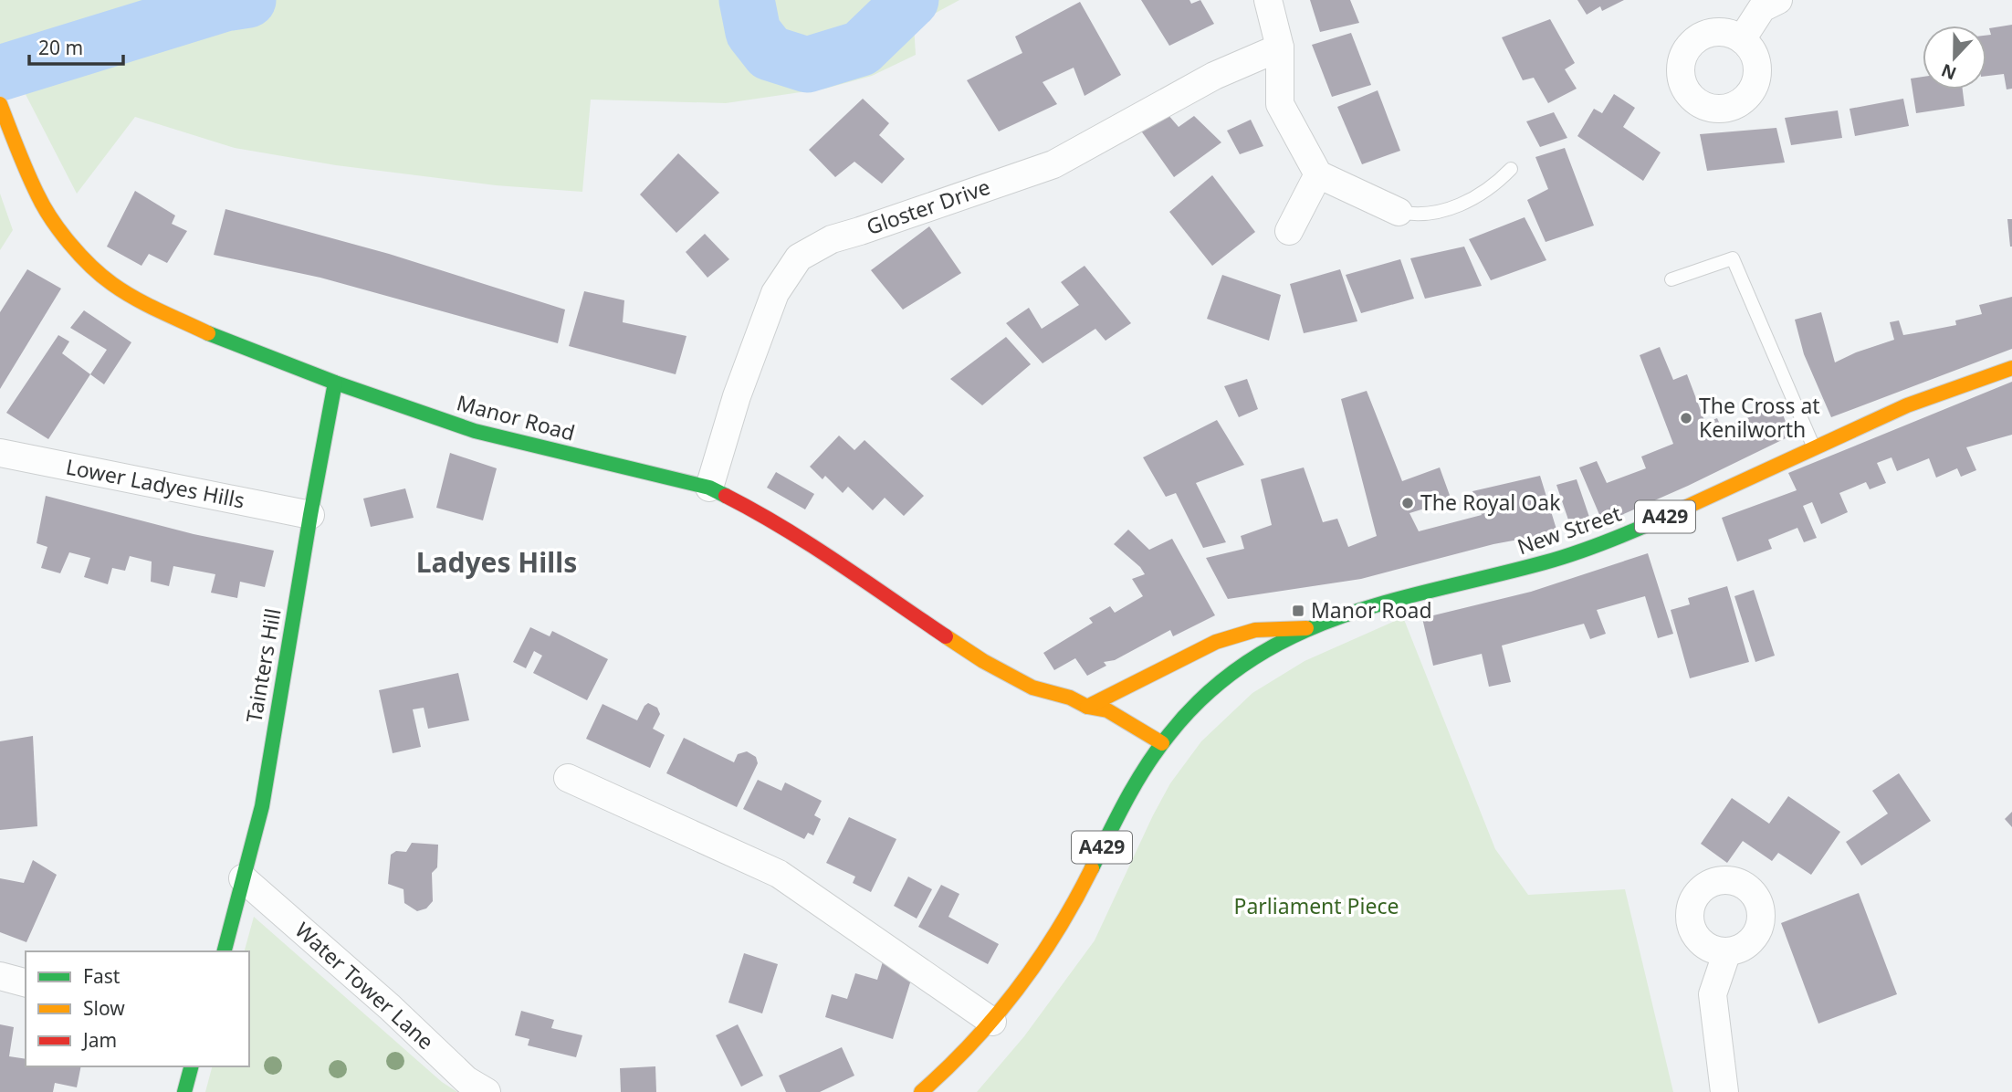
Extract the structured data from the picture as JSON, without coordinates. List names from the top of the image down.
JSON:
{
  "streets": {
    "street": [
      "Gloster Drive",
      "Manor Road",
      "Lower Ladyes Hills",
      "A429",
      "New Street",
      "Tainters Hill",
      "Water Tower Lane"
    ]
  },
  "crossings": [
    ["Gloster Drive", "Manor Road"],
    ["Manor Road", "A429"],
    ["Manor Road", "Tainters Hill"],
    ["Lower Ladyes Hills", "Tainters Hill"],
    ["A429", "New Street"],
    ["Tainters Hill", "Water Tower Lane"]
  ],
  "districts": ["Ladyes Hills"],
  "parks": ["Parliament Piece"],
  "places": {
    "other": ["The Cross at Kenilworth", "The Royal Oak"],
    "transit": ["Manor Road"]
  },
  "legend": ["Fast", "Slow", "Jam"],
  "scale_bar": "20 m",
  "north": "bottom"
}
